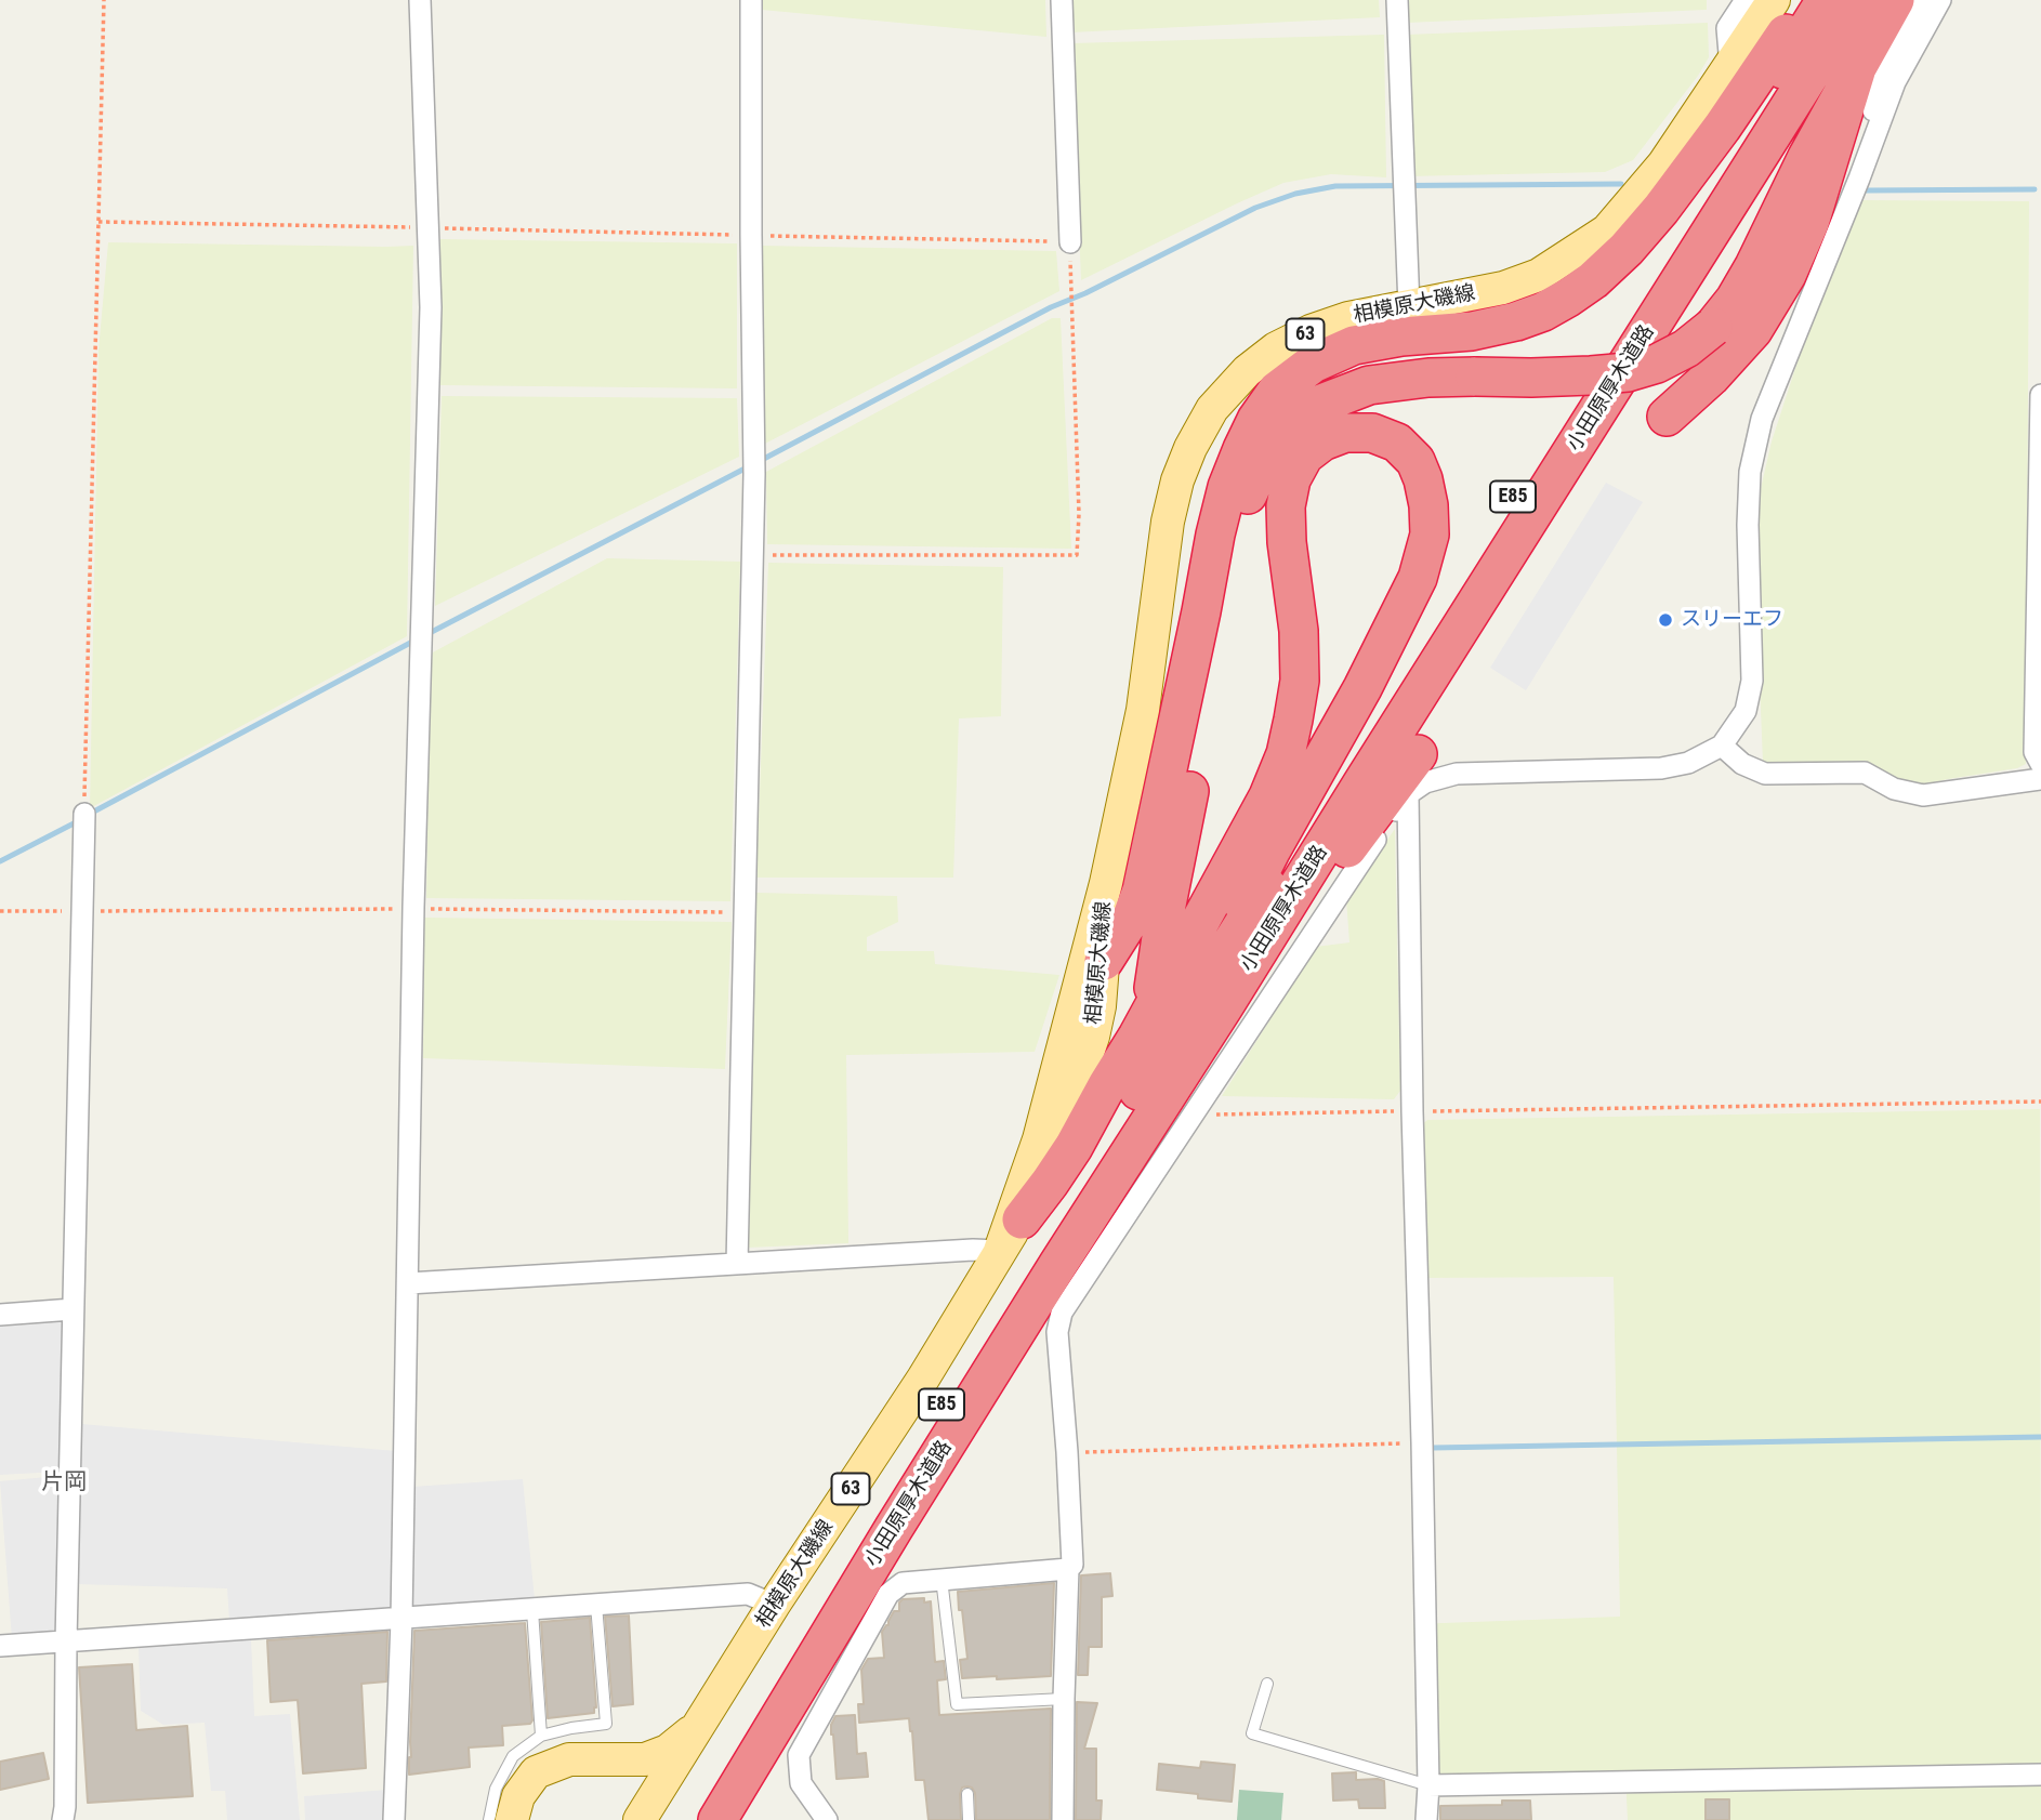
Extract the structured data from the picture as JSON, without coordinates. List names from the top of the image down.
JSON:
{
  "streets": {
    "highway": ["小田原厚木道路", "E85"],
    "main road": ["相模原大磯線", "63"]
  },
  "crossings": [
    ["相模原大磯線", "63"]
  ],
  "districts": ["片岡"],
  "places": ["スリーエフ"]
}
